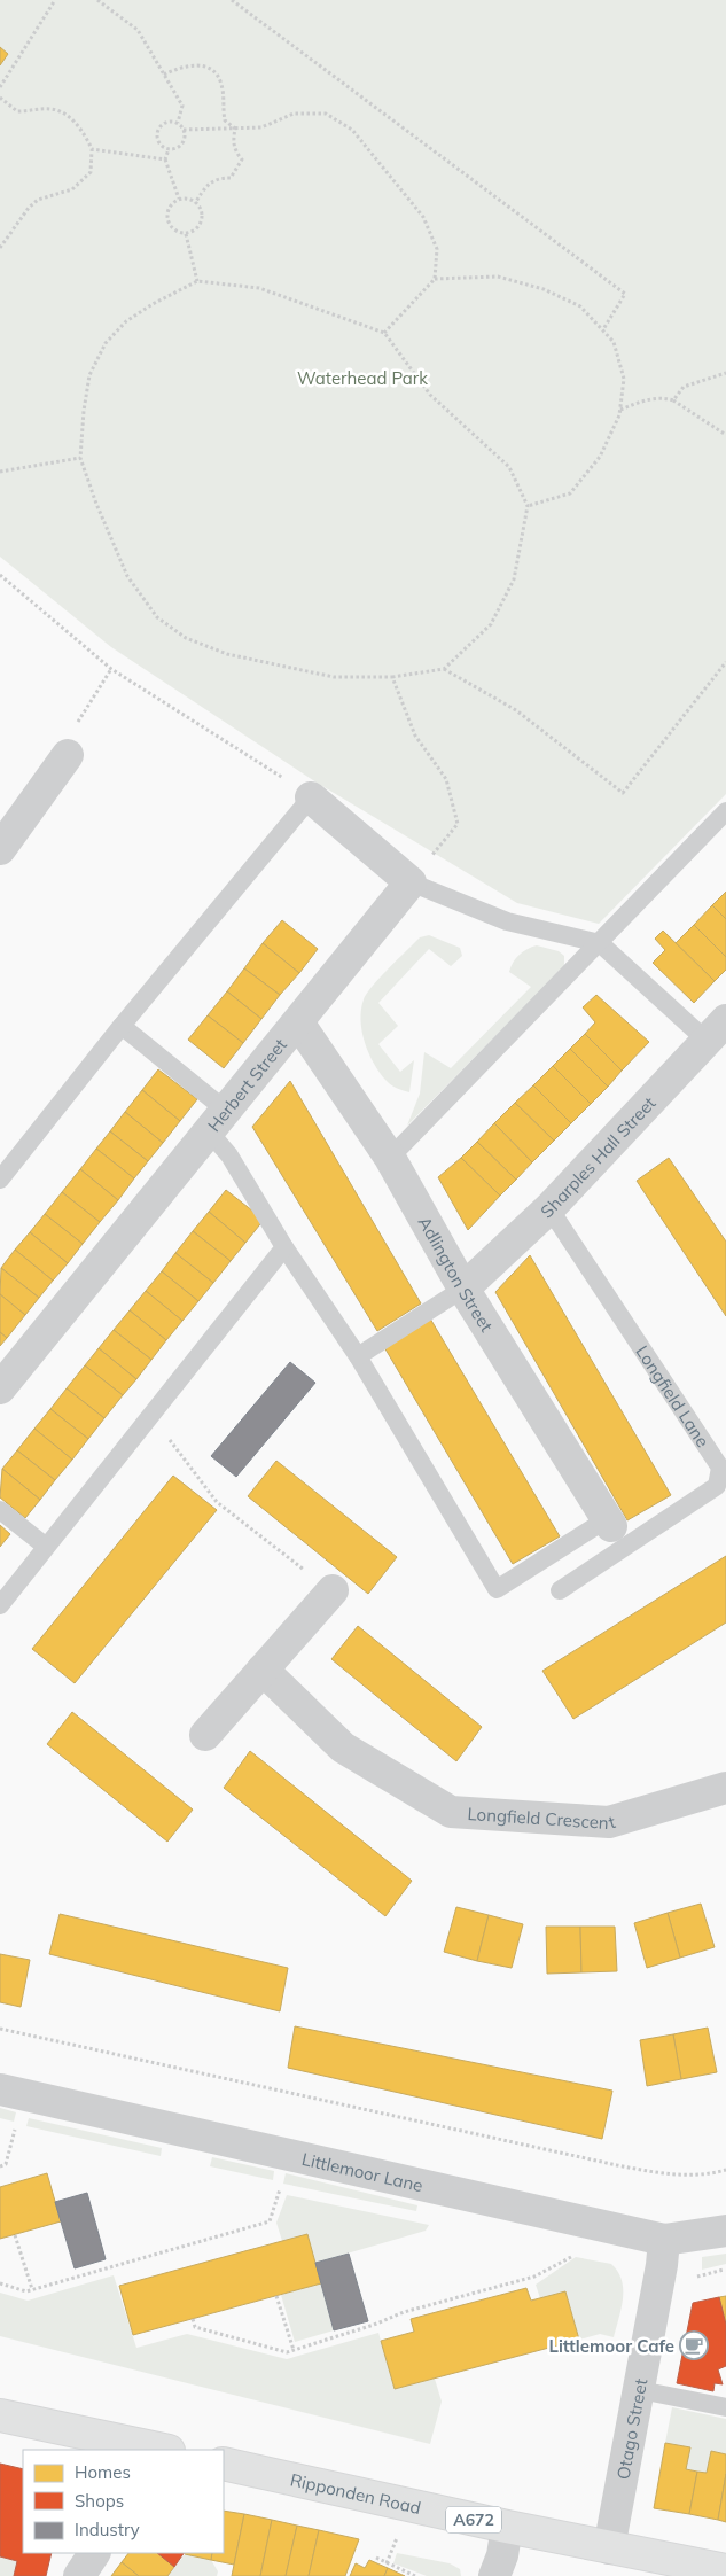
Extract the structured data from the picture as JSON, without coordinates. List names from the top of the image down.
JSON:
{
  "streets": {
    "main road": ["Ripponden Road", "A672"],
    "street": [
      "Herbert Street",
      "Sharples Hall Street",
      "Adlington Street",
      "Longfield Crescent",
      "Littlemoor Lane",
      "Otago Street"
    ],
    "lane": ["Longfield Lane"]
  },
  "crossings": [
    ["Herbert Street", "Adlington Street"],
    ["Sharples Hall Street", "Adlington Street"],
    ["Sharples Hall Street", "Longfield Lane"],
    ["Littlemoor Lane", "Otago Street"],
    ["Otago Street", "Ripponden Road"]
  ],
  "parks": ["Waterhead Park"],
  "places": {
    "cafe": ["Littlemoor Cafe"]
  },
  "legend": ["Homes", "Shops", "Industry"]
}
